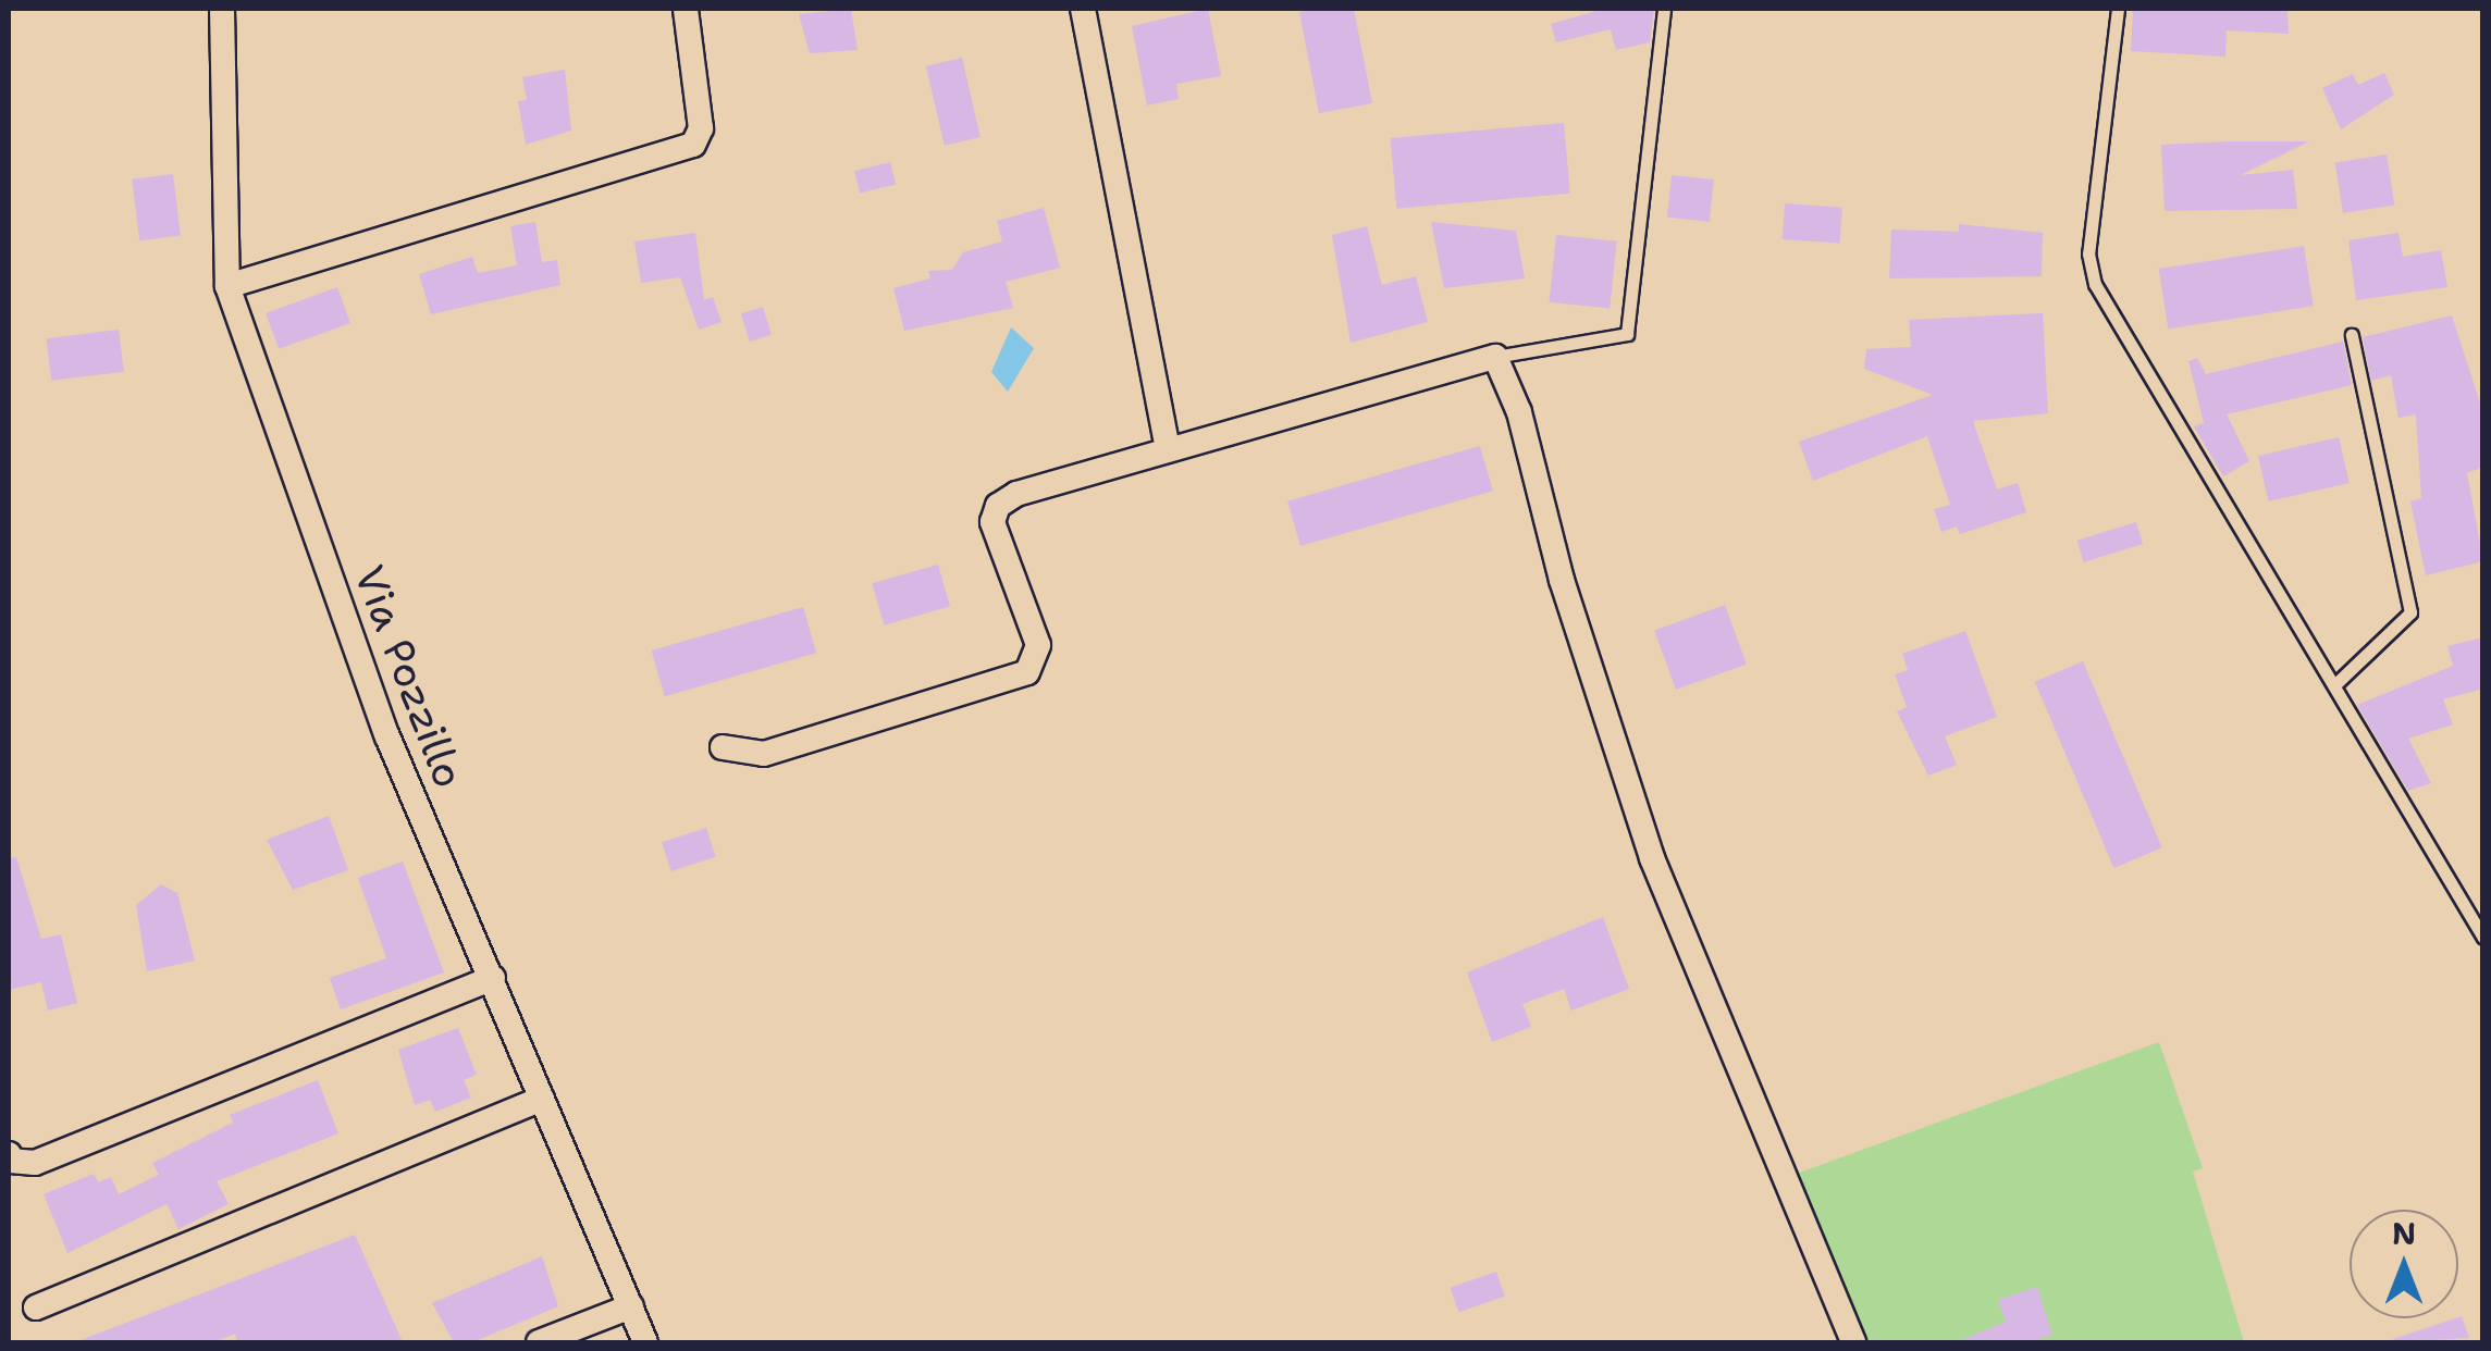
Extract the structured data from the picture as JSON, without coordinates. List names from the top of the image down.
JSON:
{
  "streets": {
    "street": ["Via Pozzillo"]
  },
  "north": "top"
}
